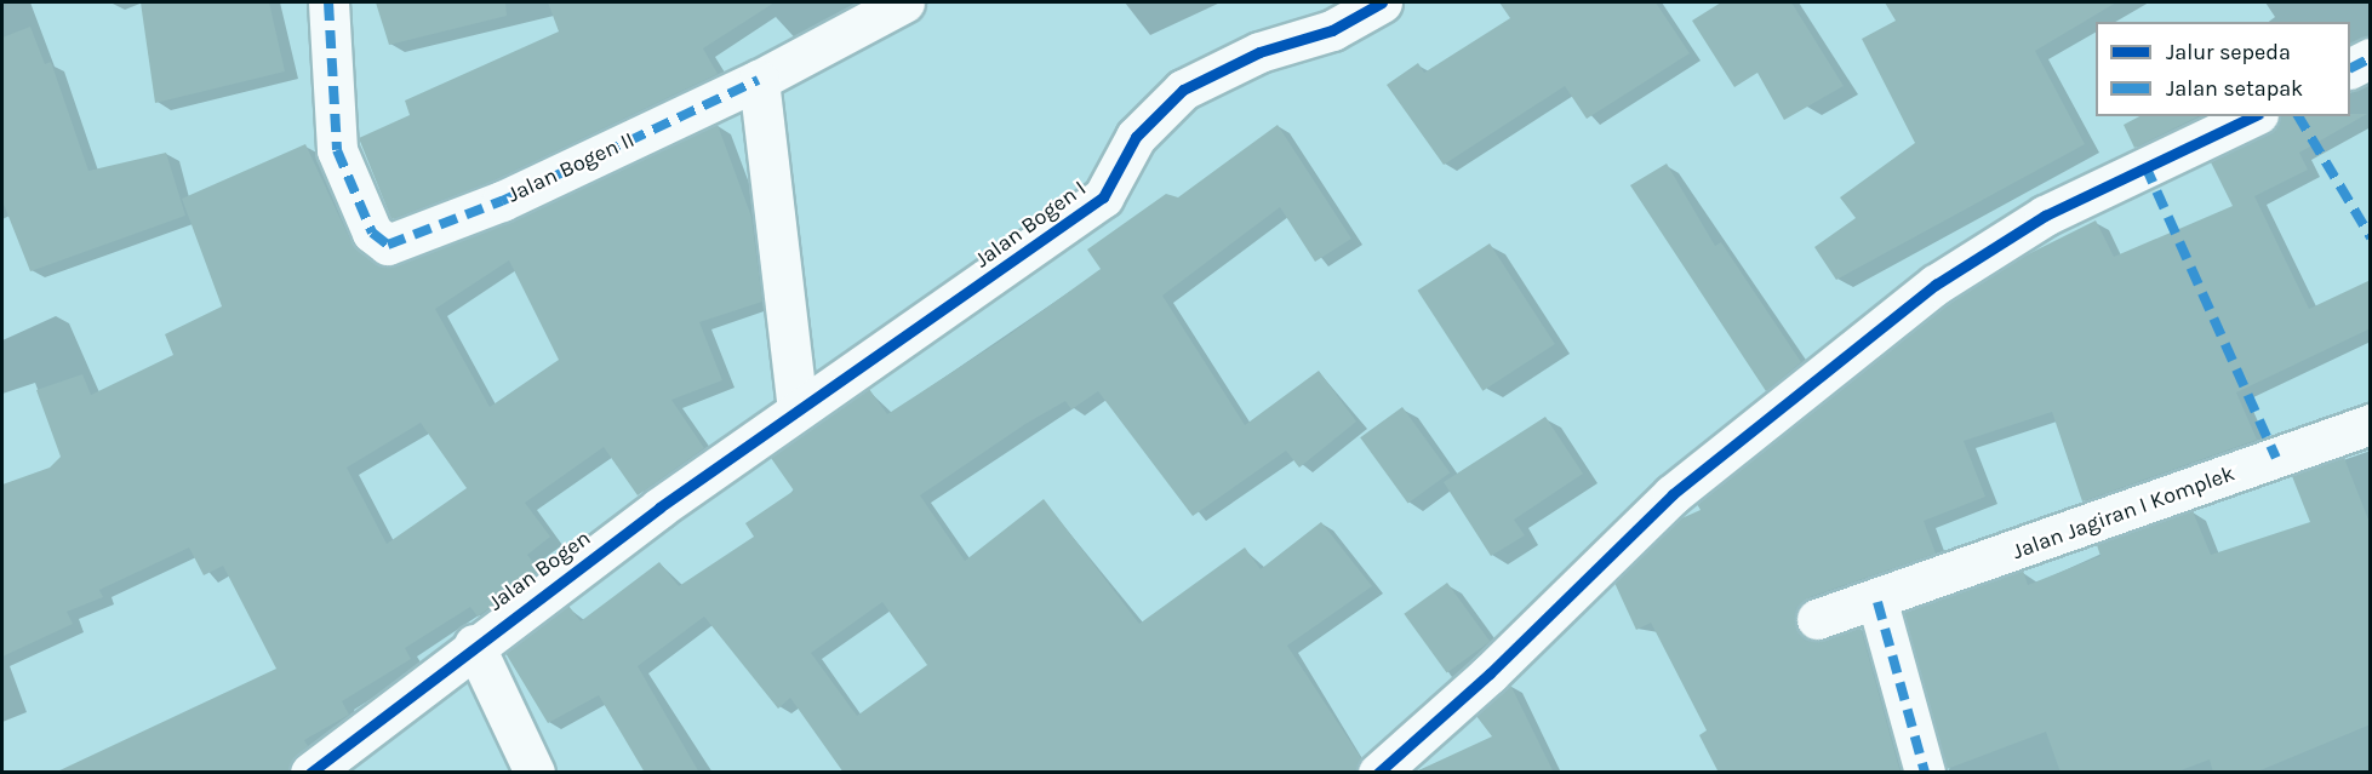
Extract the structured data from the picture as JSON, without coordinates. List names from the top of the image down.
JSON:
{
  "streets": {
    "street": [
      "Jalan Bogen II",
      "Jalan Bogen I",
      "Jalan Jagiran I Komplek",
      "Jalan Bogen"
    ]
  },
  "crossings": [
    ["Jalan Bogen I", "Jalan Bogen"]
  ],
  "legend": ["Jalur sepeda", "Jalan setapak"]
}
